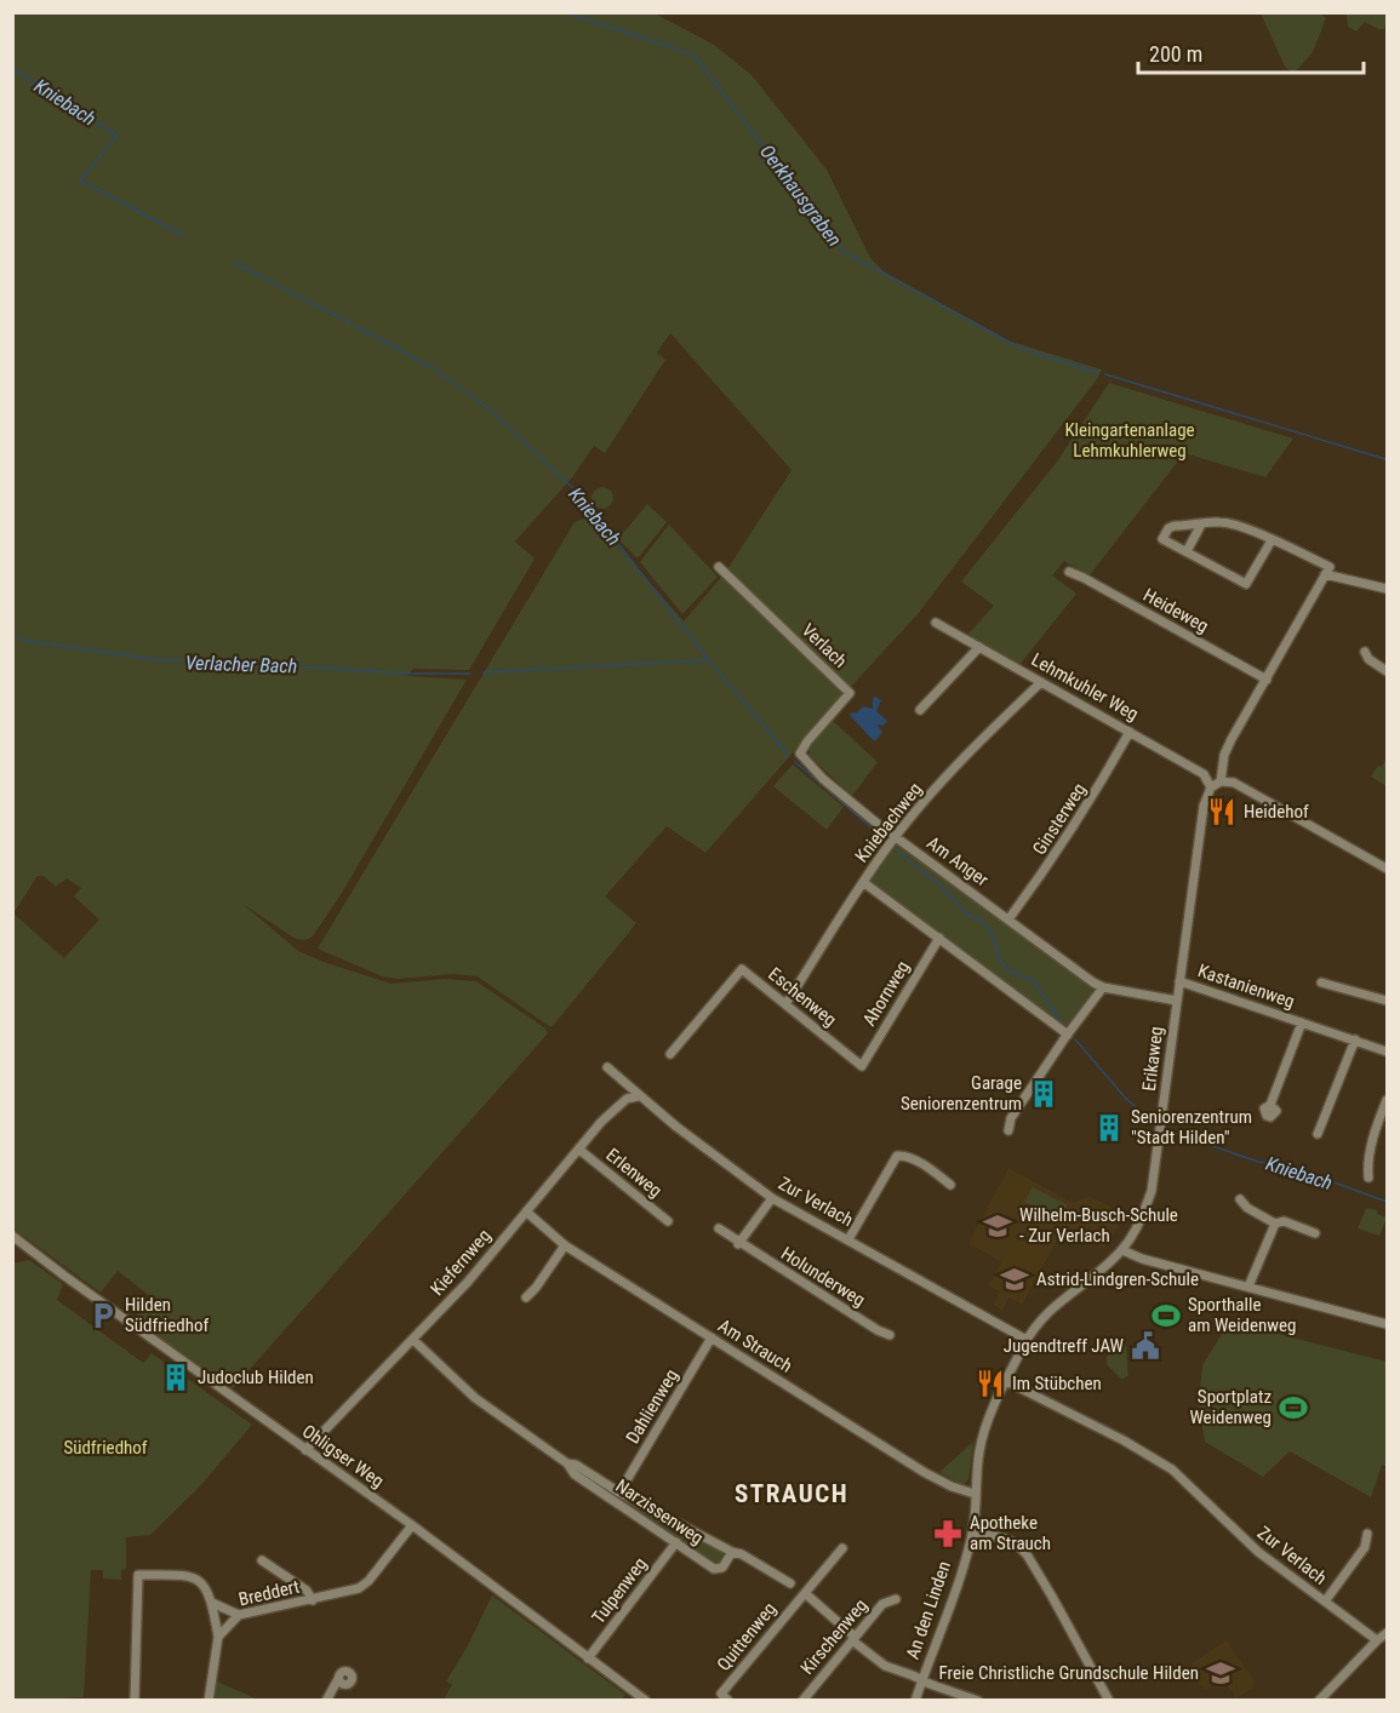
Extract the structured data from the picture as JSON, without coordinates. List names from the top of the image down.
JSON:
{
  "streets": {
    "street": [
      "Heideweg",
      "Verlach",
      "Lehmkuhler Weg",
      "Ginsterweg",
      "Kniebachweg",
      "Am Anger",
      "Kastanienweg",
      "Ahornweg",
      "Eschenweg",
      "Erikaweg",
      "Erlenweg",
      "Zur Verlach",
      "Kiefernweg",
      "Holunderweg",
      "Am Strauch",
      "Dahlienweg",
      "Ohligser Weg",
      "Narzissenweg",
      "Tulpenweg",
      "Breddert",
      "An den Linden",
      "Quittenweg",
      "Kirschenweg"
    ]
  },
  "crossings": [
    ["Verlach", "Am Anger"],
    ["Lehmkuhler Weg", "Ginsterweg"],
    ["Lehmkuhler Weg", "Kniebachweg"],
    ["Lehmkuhler Weg", "Erikaweg"],
    ["Ginsterweg", "Am Anger"],
    ["Kniebachweg", "Am Anger"],
    ["Kniebachweg", "Eschenweg"],
    ["Am Anger", "Erikaweg"],
    ["Kastanienweg", "Erikaweg"],
    ["Ahornweg", "Eschenweg"],
    ["Erikaweg", "Zur Verlach"],
    ["Erikaweg", "Am Strauch"],
    ["Erikaweg", "An den Linden"],
    ["Erlenweg", "Kiefernweg"],
    ["Zur Verlach", "Kiefernweg"],
    ["Kiefernweg", "Am Strauch"],
    ["Kiefernweg", "Ohligser Weg"],
    ["Kiefernweg", "Narzissenweg"],
    ["Am Strauch", "Dahlienweg"],
    ["Dahlienweg", "Narzissenweg"],
    ["Ohligser Weg", "Tulpenweg"],
    ["Ohligser Weg", "Breddert"],
    ["Narzissenweg", "Tulpenweg"]
  ],
  "districts": ["STRAUCH"],
  "water": ["Kniebach", "Oerkhausgraben", "Verlacher Bach"],
  "parks": ["Kleingartenanlage Lehmkuhlerweg", "Südfriedhof"],
  "places": {
    "restaurant": ["Heidehof", "Im Stübchen"],
    "building": ["Garage Seniorenzentrum", "Seniorenzentrum \"Stadt Hilden\"", "Judoclub Hilden"],
    "school or university": ["Wilhelm-Busch-Schule - Zur Verlach", "Astrid-Lindgren-Schule", "Freie Christliche Grundschule Hilden"],
    "parking": ["Hilden Südfriedhof"],
    "sports": ["Sporthalle am Weidenweg", "Sportplatz Weidenweg"],
    "public building": ["Jugendtreff JAW"],
    "pharmacy": ["Apotheke am Strauch"]
  },
  "scale_bar": "200 m"
}
